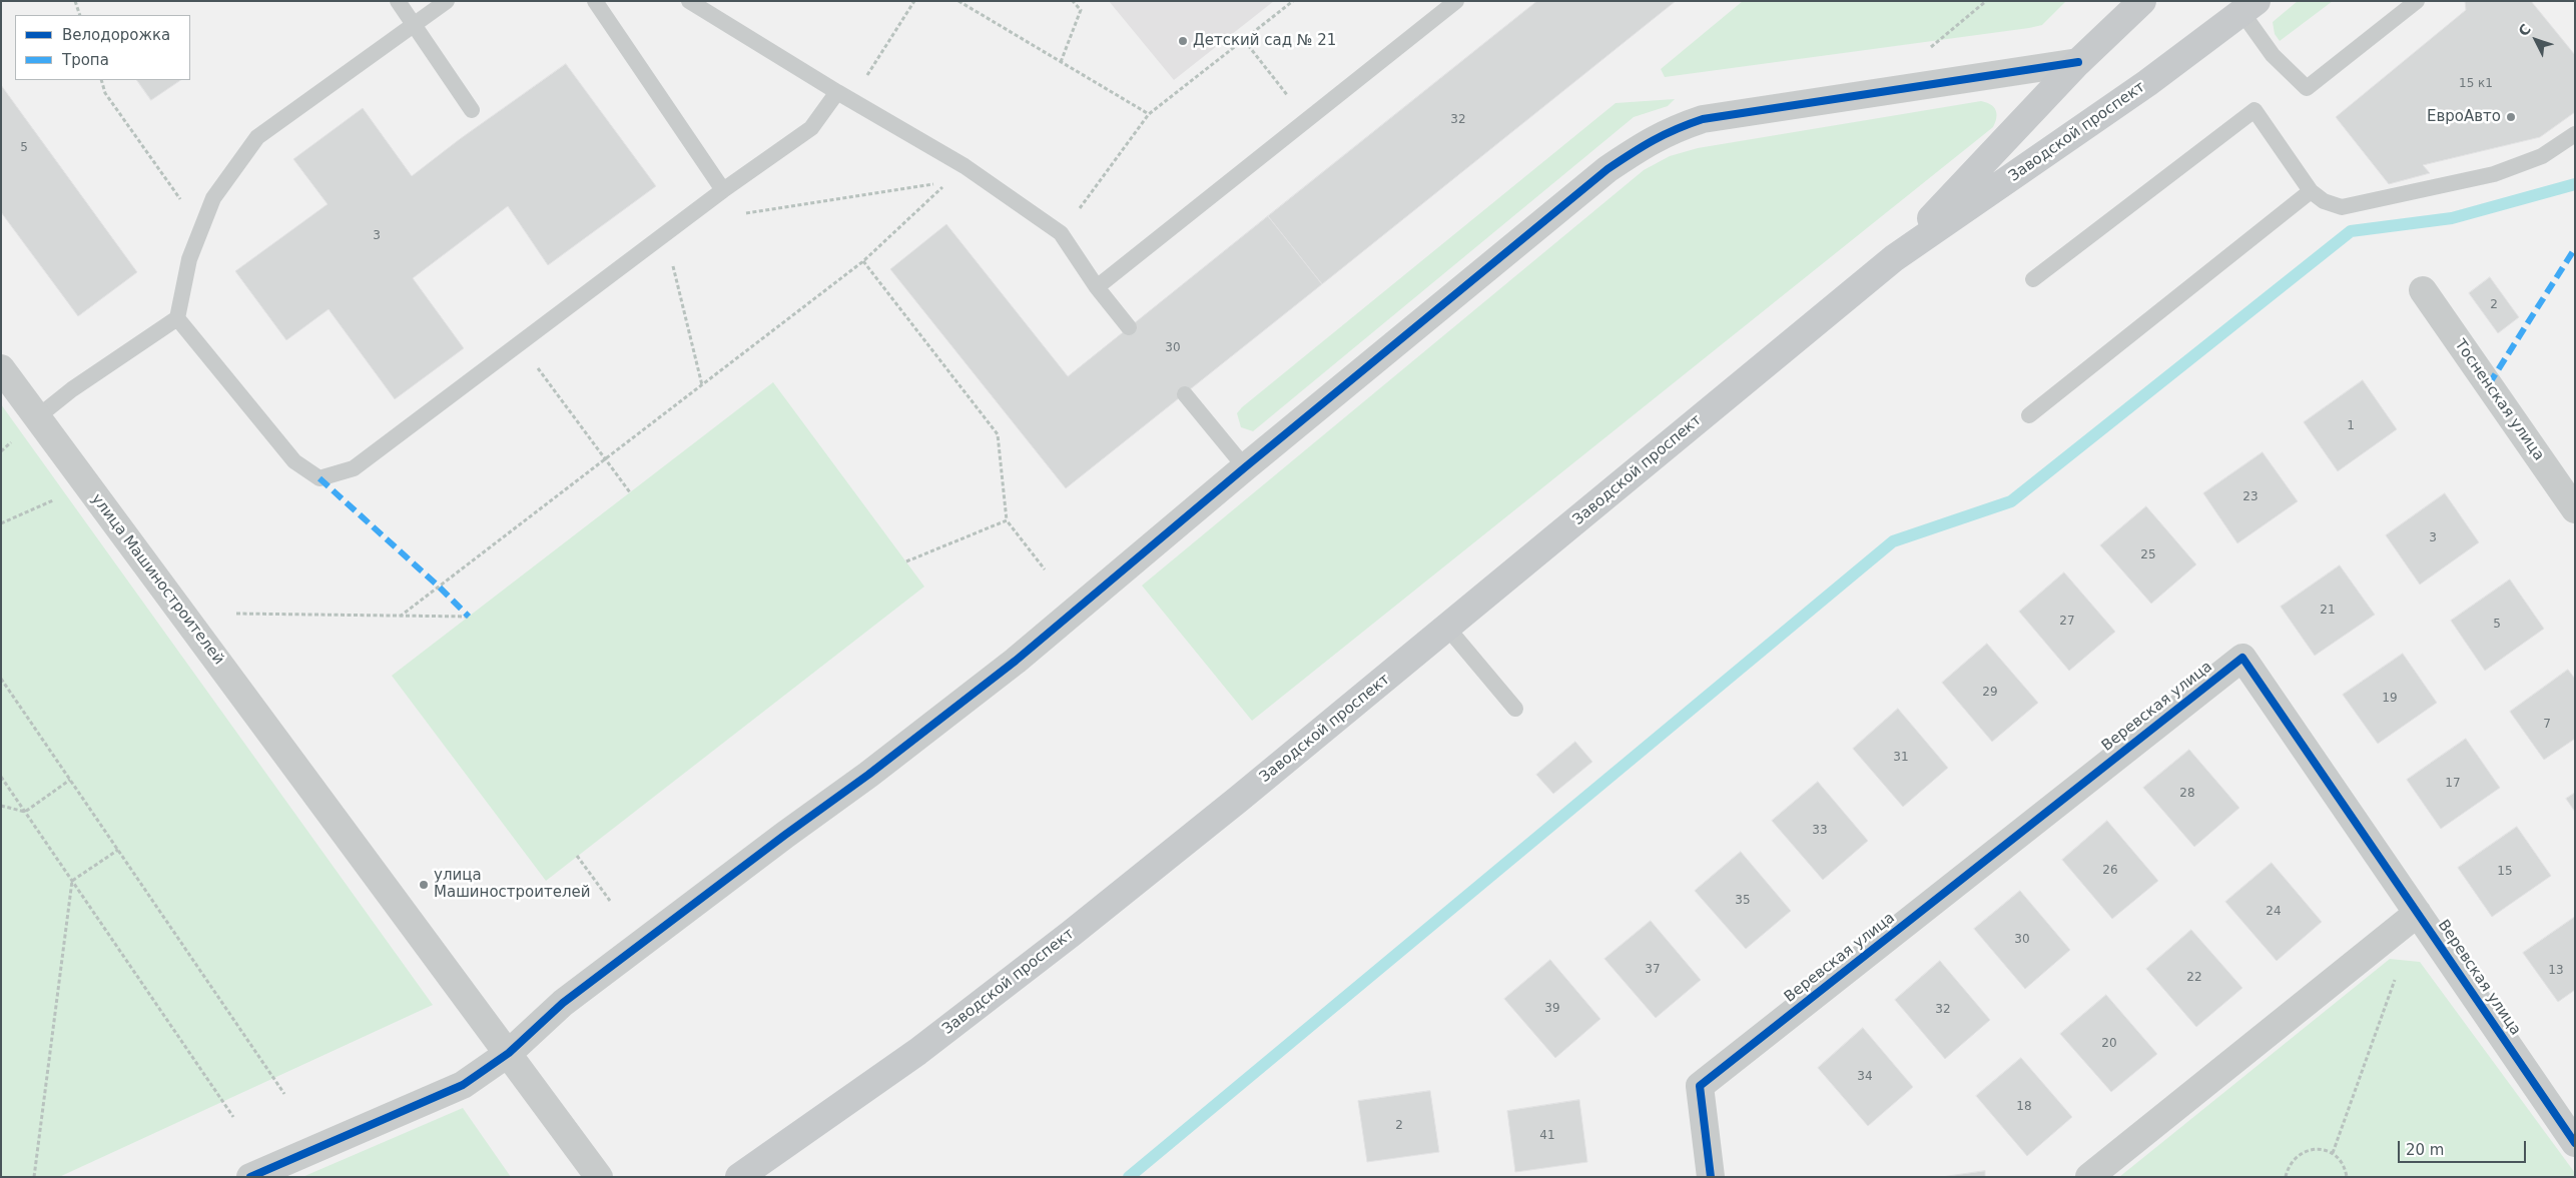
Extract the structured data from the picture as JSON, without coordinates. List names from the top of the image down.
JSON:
{
  "streets": {
    "main road": ["Заводской проспект"],
    "street": ["Тосненская улица", "улица Машиностроителей", "Веревская улица"]
  },
  "places": ["Детский сад № 21", "ЕвроАвто", "улица Машиностроителей"],
  "house_numbers": [
    "15 к1",
    "32",
    "5",
    "3",
    "2",
    "30",
    "1",
    "23",
    "3",
    "25",
    "21",
    "27",
    "5",
    "29",
    "19",
    "7",
    "31",
    "17",
    "28",
    "33",
    "26",
    "15",
    "35",
    "24",
    "30",
    "37",
    "13",
    "22",
    "39",
    "32",
    "20",
    "34",
    "18",
    "2",
    "41"
  ],
  "legend": ["Велодорожка", "Тропа"],
  "scale_bar": "20 m",
  "north": "top left"
}
